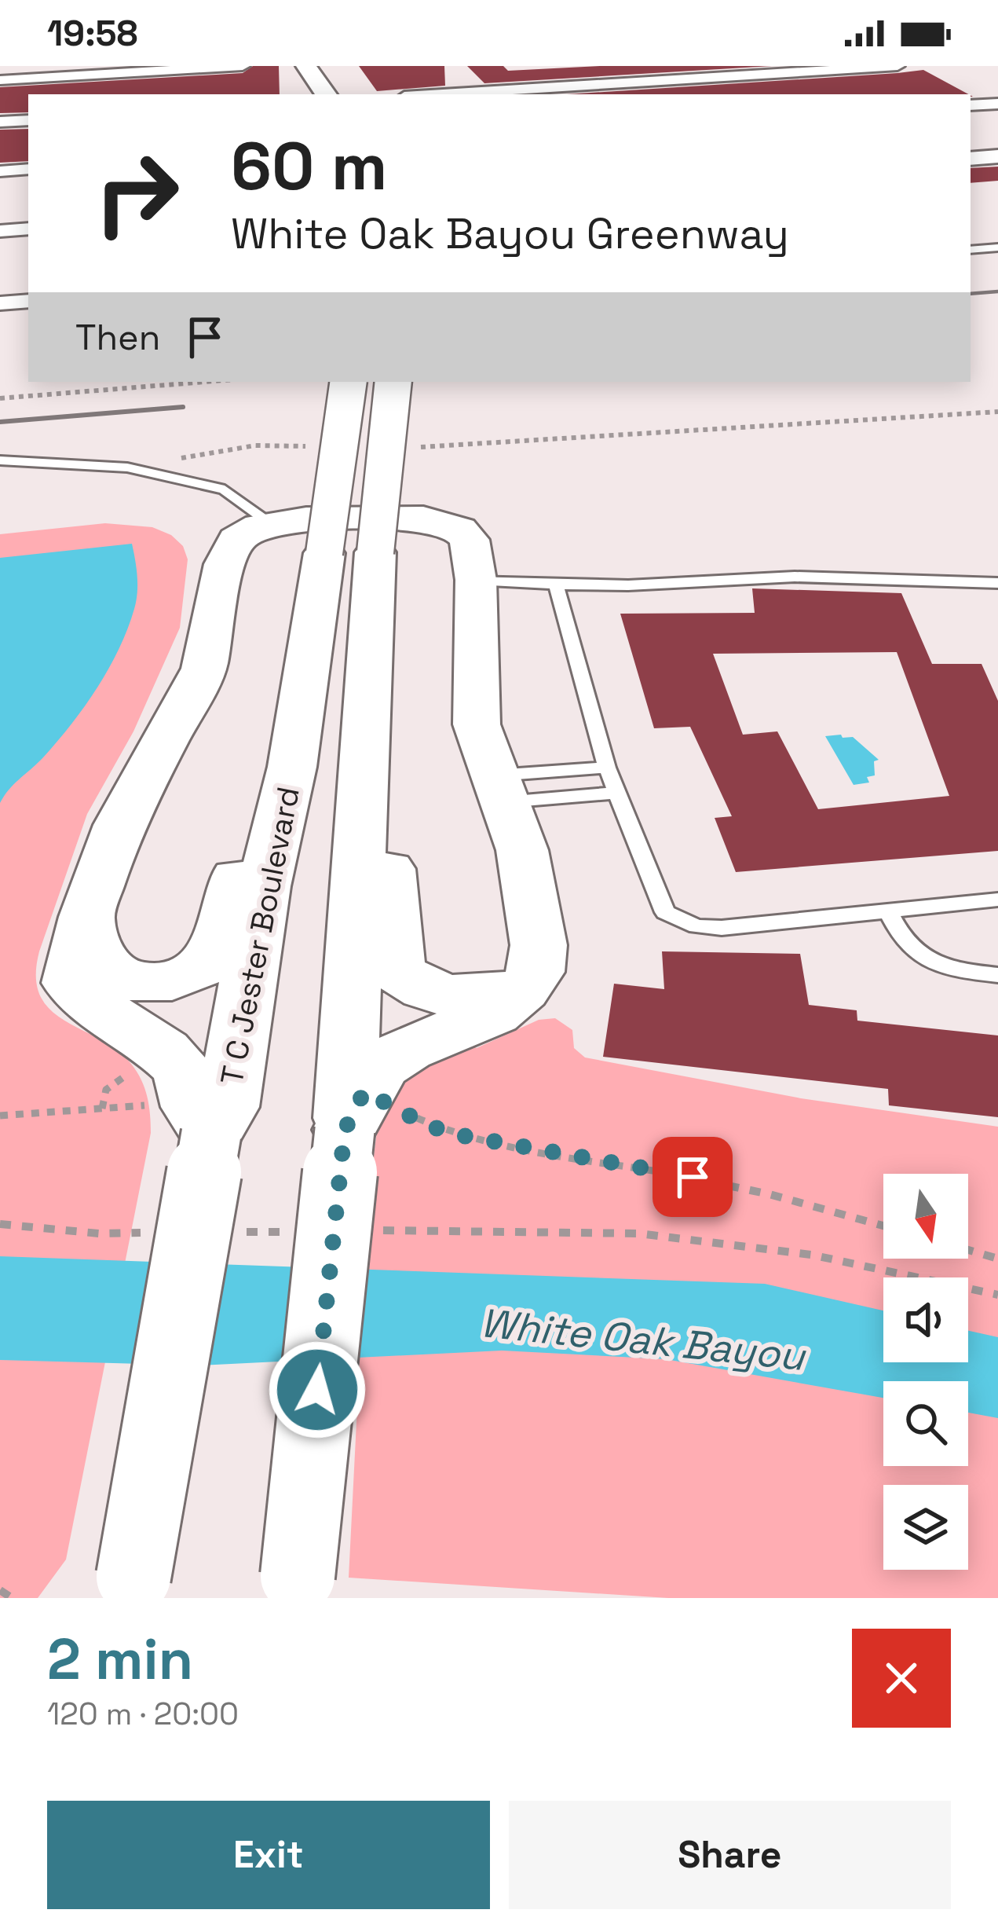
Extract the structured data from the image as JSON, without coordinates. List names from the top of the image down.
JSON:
{
  "streets": {
    "main road": ["T C Jester Boulevard"]
  },
  "water": ["White Oak Bayou"],
  "north": "bottom",
  "page": {
    "status": "19:58",
    "turn": ["60 m", "White Oak Bayou Greenway"],
    "then": "Then",
    "heading": ["2 min", "120 m · 20:00"],
    "buttons": ["Exit", "Share"]
  }
}
